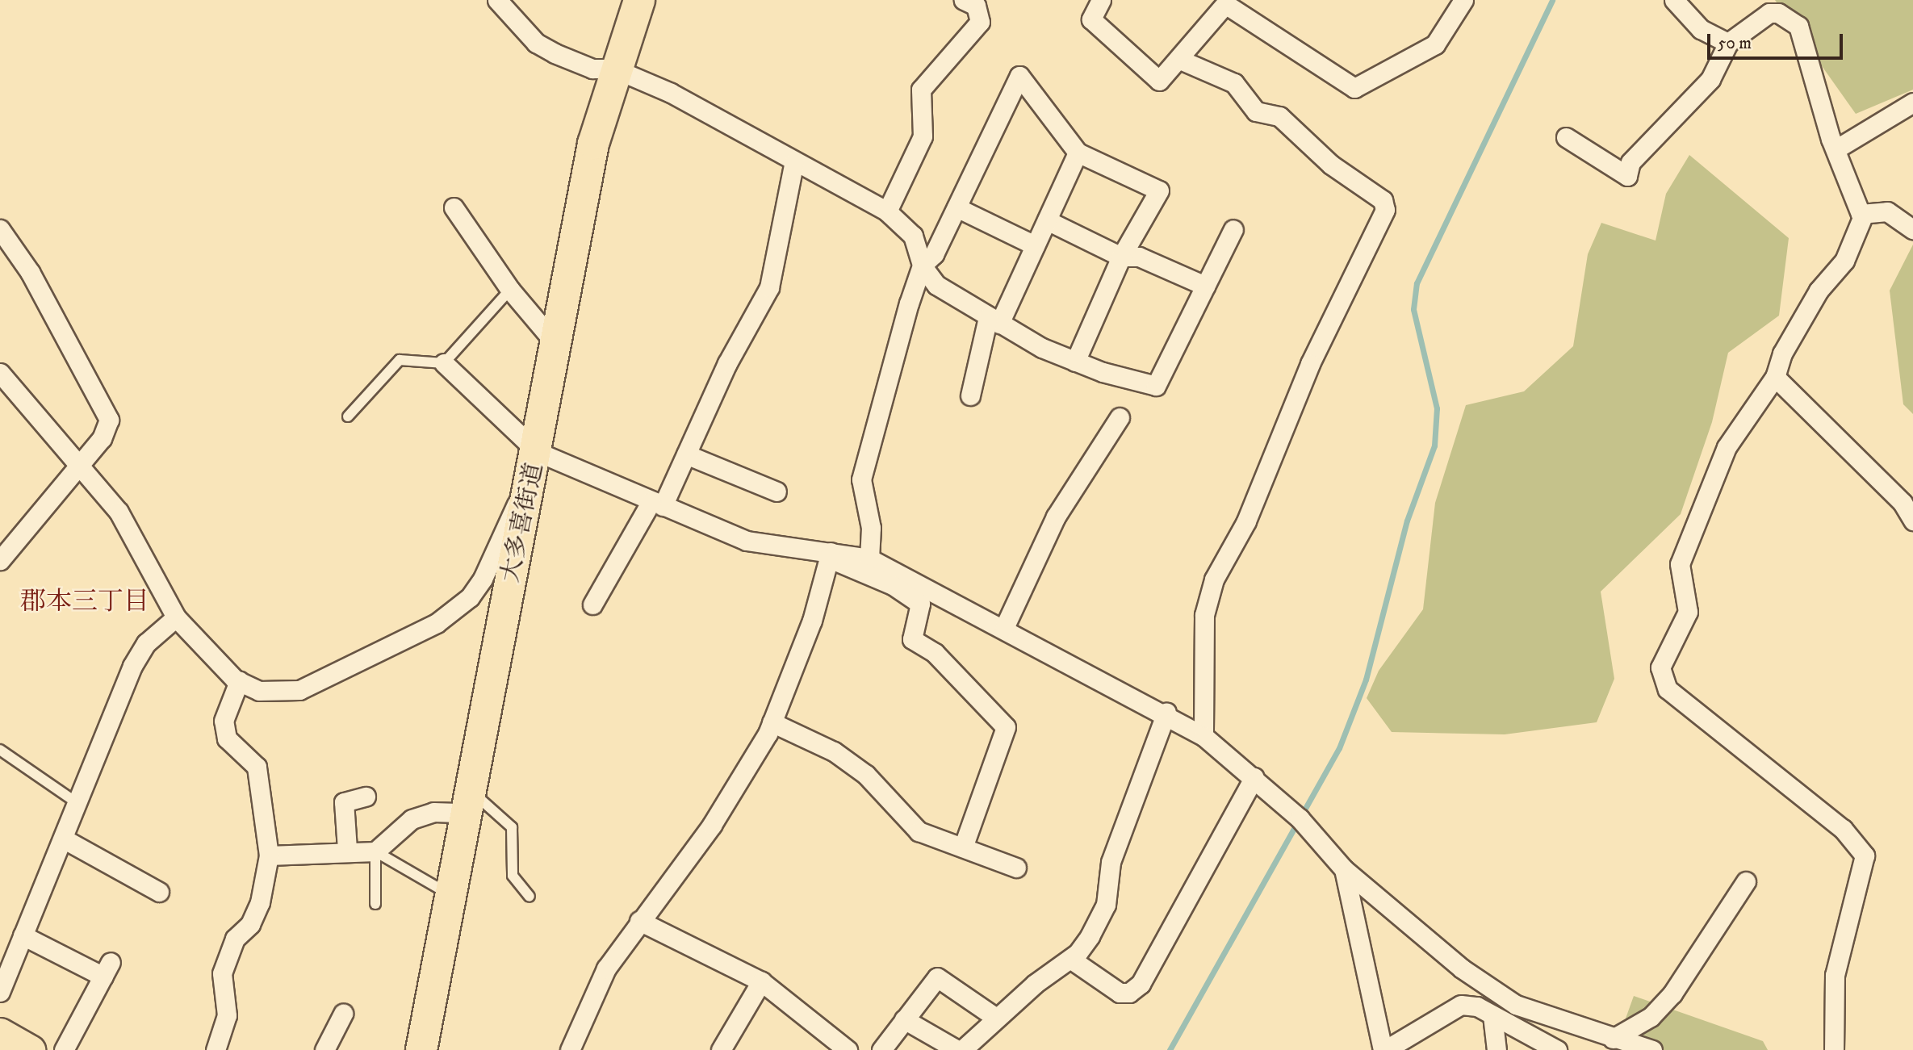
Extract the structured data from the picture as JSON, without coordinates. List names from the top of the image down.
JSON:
{
  "streets": {
    "highway": ["大多喜街道"]
  },
  "districts": ["郡本三丁目"],
  "scale_bar": "50 m"
}
